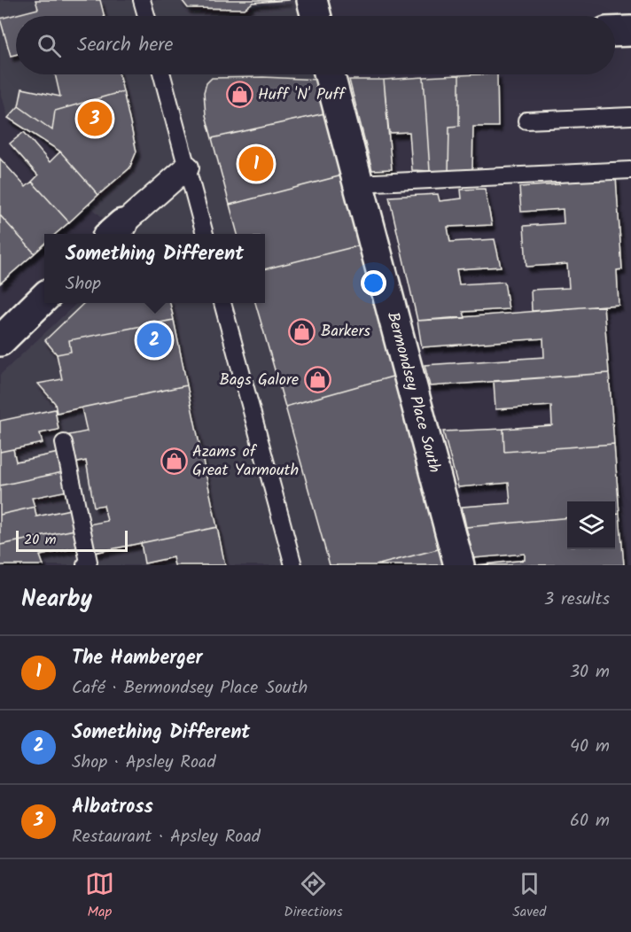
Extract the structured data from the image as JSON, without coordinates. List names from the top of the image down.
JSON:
{
  "streets": {
    "street": ["Bermondsey Place South"]
  },
  "places": {
    "shop": [
      "Huff 'N' Puff",
      "Barkers",
      "Bags Galore",
      "Azams of Great Yarmouth"
    ]
  },
  "scale_bar": "20 m",
  "page": {
    "search": "Search here",
    "pins": ["3", "1", "2"],
    "popup": ["Something Different", "Shop"],
    "scale": "20 m",
    "heading": ["Nearby", "3 results"],
    "list": [
      {
        "mark": "1",
        "name": "The Hamberger",
        "note": "Café · Bermondsey Place South",
        "value": "30 m"
      },
      {
        "mark": "2",
        "name": "Something Different",
        "note": "Shop · Apsley Road",
        "value": "40 m"
      },
      {
        "mark": "3",
        "name": "Albatross",
        "note": "Restaurant · Apsley Road",
        "value": "60 m"
      }
    ],
    "nav": ["Map", "Directions", "Saved"]
  }
}
